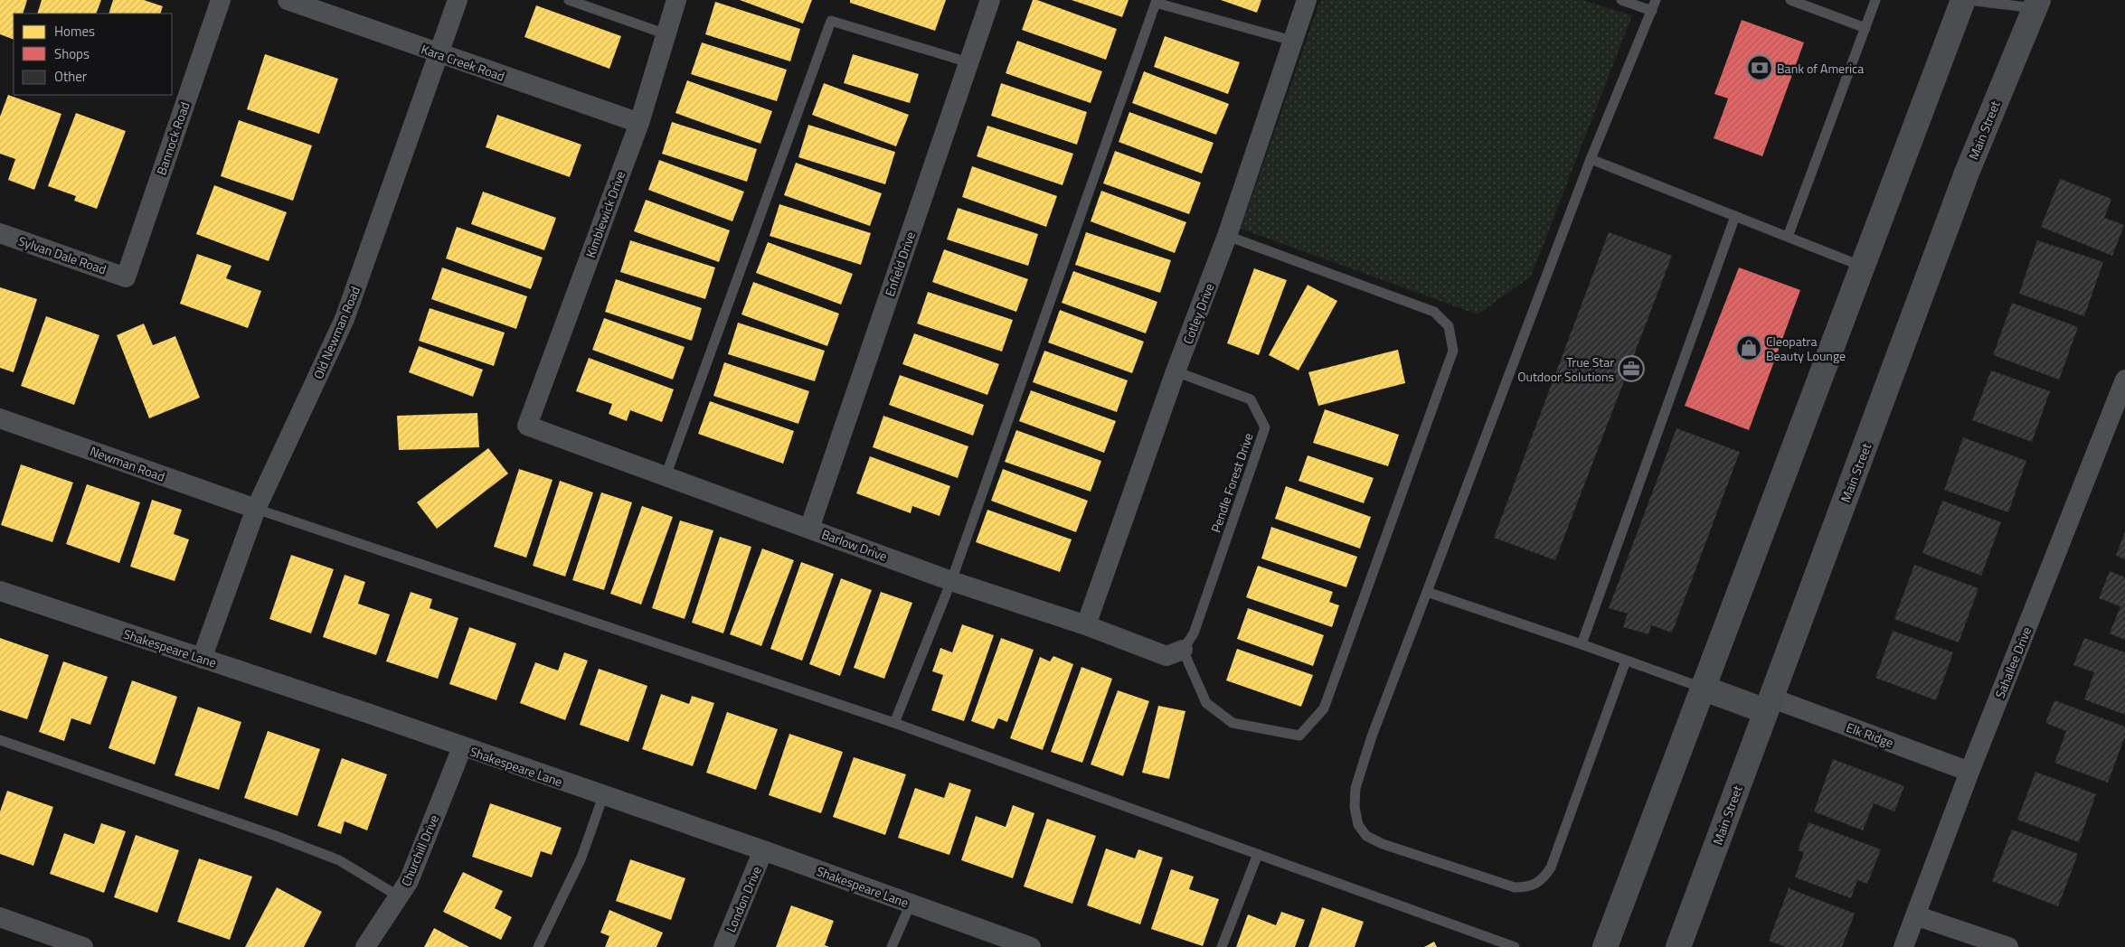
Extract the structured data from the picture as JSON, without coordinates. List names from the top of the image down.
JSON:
{
  "streets": {
    "main road": ["Main Street"],
    "street": [
      "Kara Creek Road",
      "Bannock Road",
      "Kimblewick Drive",
      "Sylvan Dale Road",
      "Enfield Drive",
      "Cotley Drive",
      "Old Newman Road",
      "Newman Road",
      "Barlow Drive",
      "Shakespeare Lane",
      "Sahallee Drive",
      "Elk Ridge",
      "Churchill Drive",
      "London Drive"
    ],
    "lane": ["Pendle Forest Drive"]
  },
  "crossings": [
    ["Kara Creek Road", "Kimblewick Drive"],
    ["Kara Creek Road", "Old Newman Road"],
    ["Main Street", "Elk Ridge"],
    ["Bannock Road", "Sylvan Dale Road"],
    ["Kimblewick Drive", "Barlow Drive"],
    ["Enfield Drive", "Barlow Drive"],
    ["Cotley Drive", "Pendle Forest Drive"],
    ["Cotley Drive", "Barlow Drive"],
    ["Old Newman Road", "Newman Road"],
    ["Old Newman Road", "Shakespeare Lane"],
    ["Pendle Forest Drive", "Barlow Drive"],
    ["Shakespeare Lane", "Churchill Drive"],
    ["Shakespeare Lane", "London Drive"],
    ["Sahallee Drive", "Elk Ridge"]
  ],
  "places": {
    "bank": ["Bank of America"],
    "shop": ["Cleopatra Beauty Lounge"],
    "office": ["True Star Outdoor Solutions"]
  },
  "legend": ["Homes", "Shops", "Other"]
}
